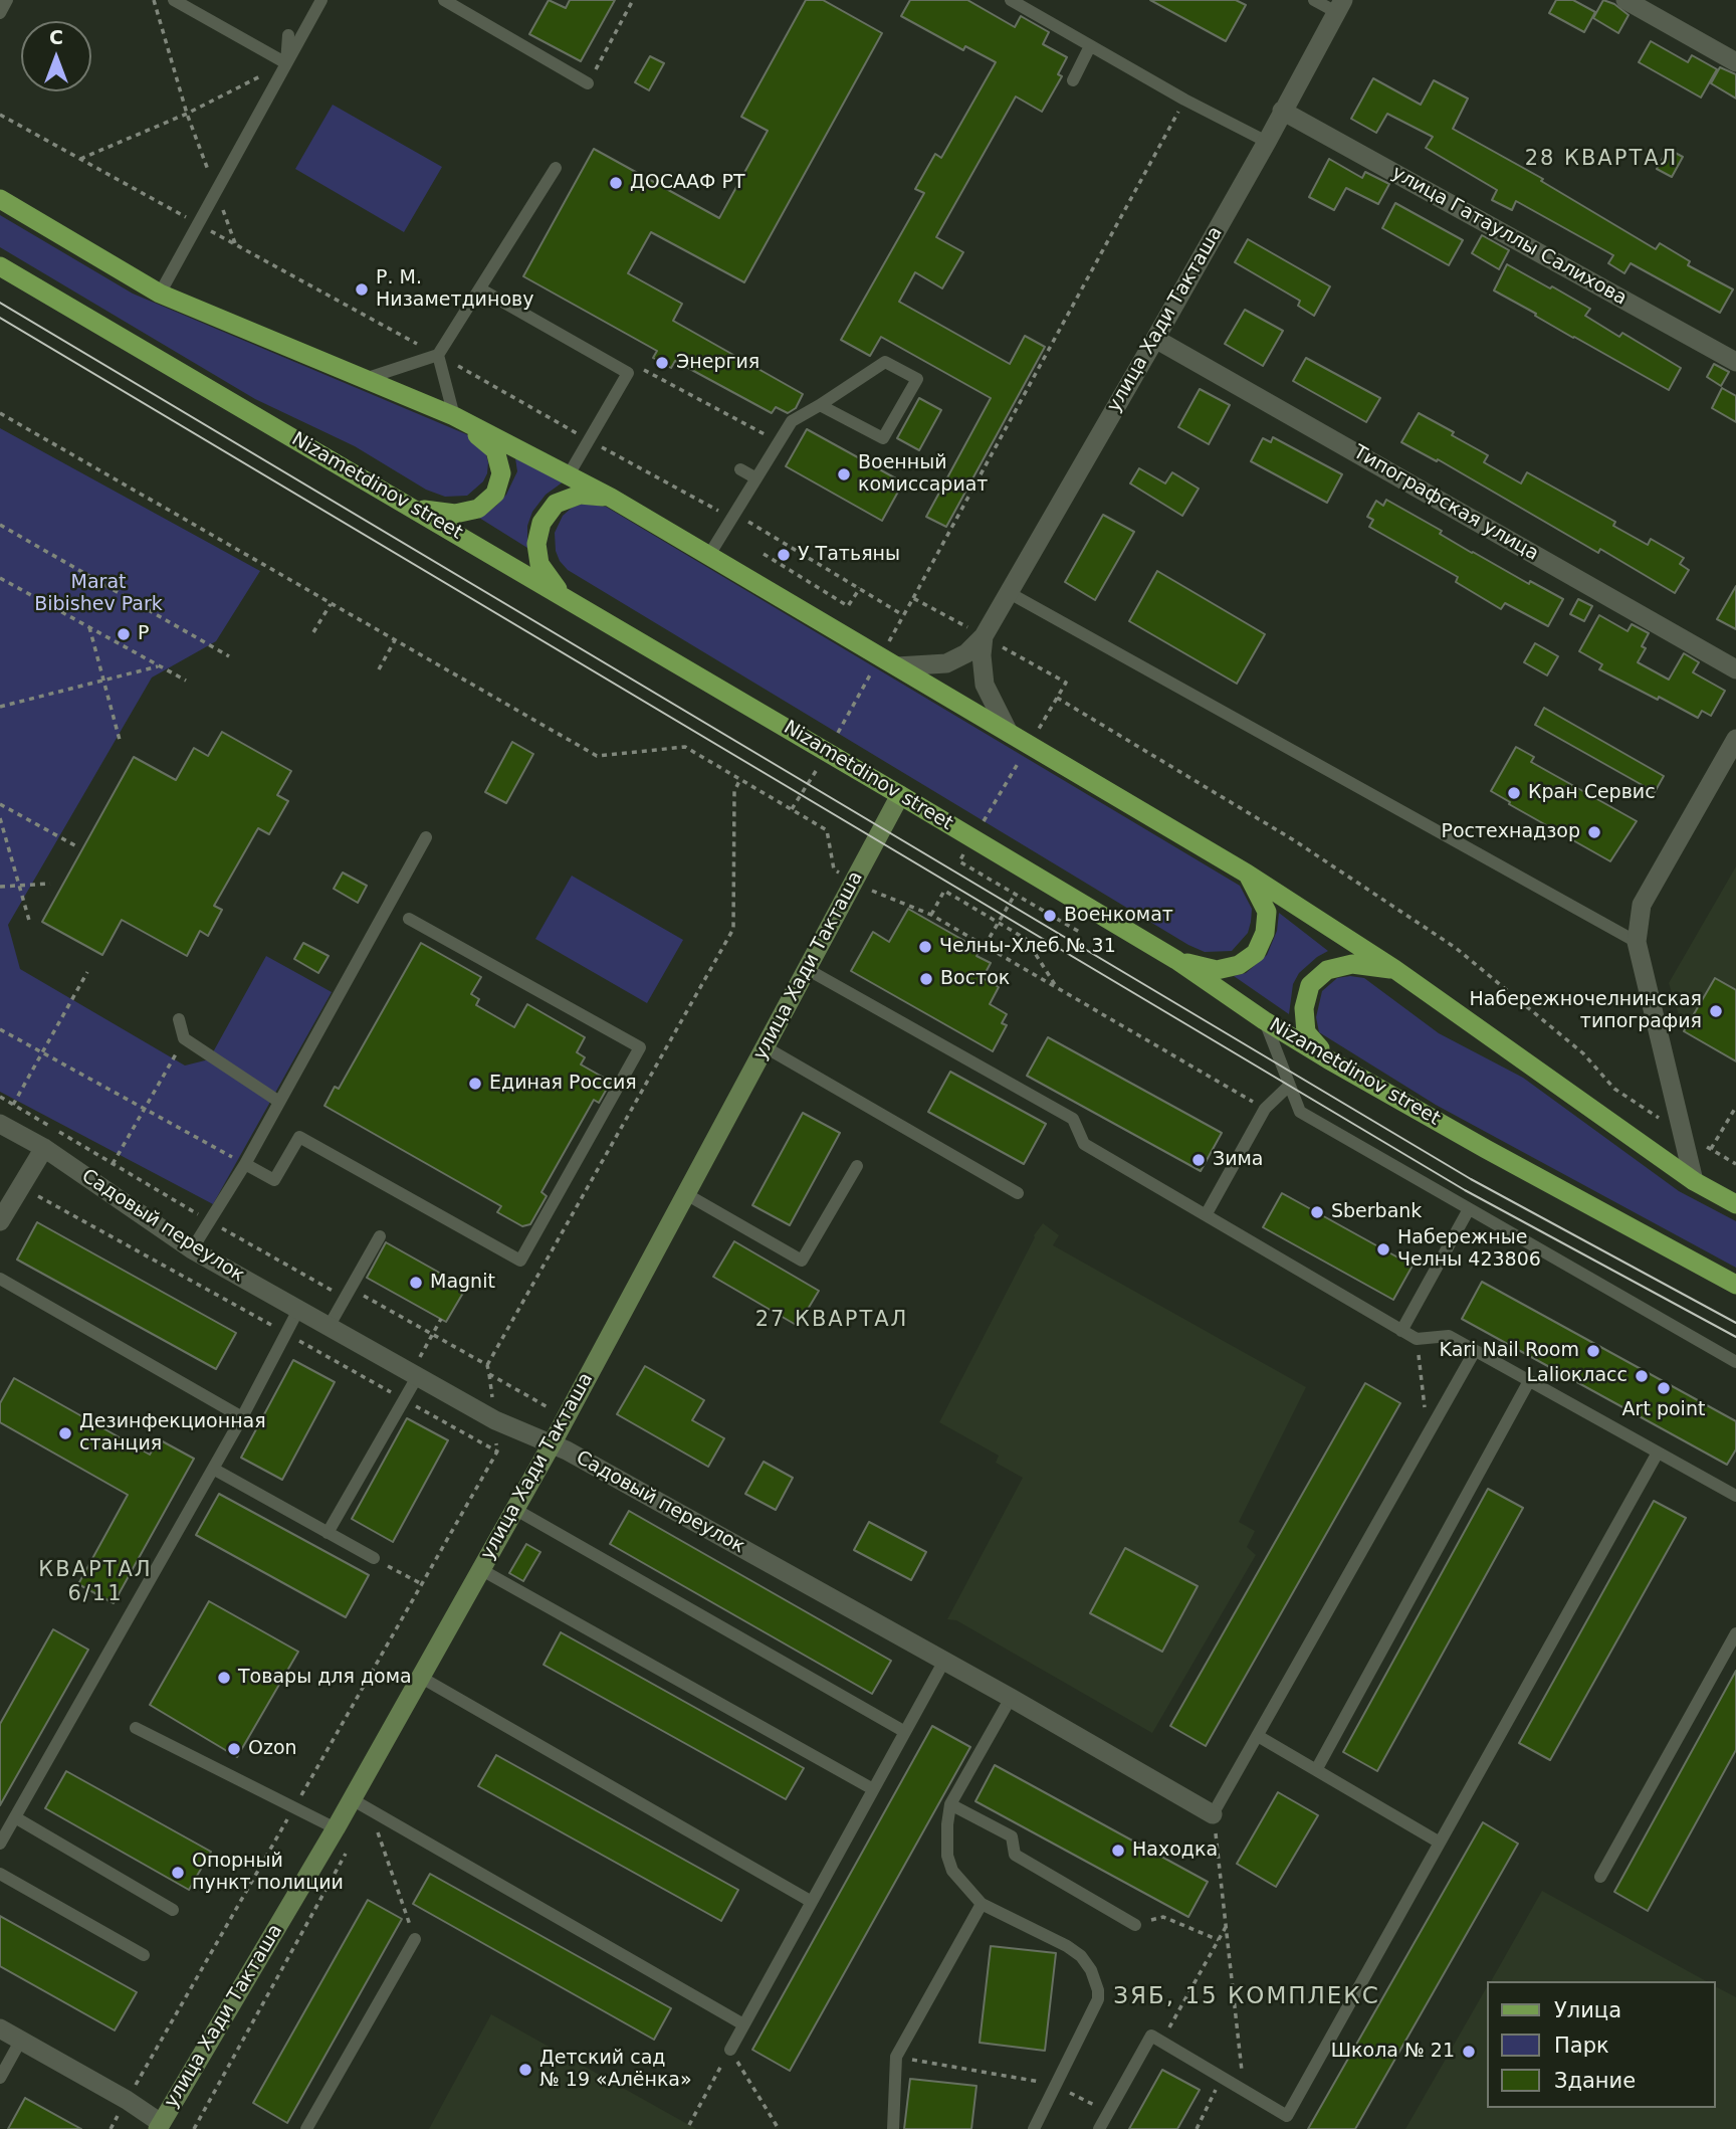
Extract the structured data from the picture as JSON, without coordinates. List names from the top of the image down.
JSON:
{
  "streets": {
    "main road": ["улица Хади Такташа", "Nizametdinov street"],
    "street": ["улица Гатауллы Салихова", "Типографская улица", "Садовый переулок"]
  },
  "crossings": [
    ["улица Гатауллы Салихова", "улица Хади Такташа"],
    ["улица Хади Такташа", "Nizametdinov street"],
    ["улица Хади Такташа", "Типографская улица"],
    ["улица Хади Такташа", "Садовый переулок"]
  ],
  "districts": [
    "28 КВАРТАЛ",
    "27 КВАРТАЛ",
    "КВАРТАЛ 6/11",
    "ЗЯБ, 15 КОМПЛЕКС"
  ],
  "parks": ["Marat Bibishev Park"],
  "places": [
    "ДОСААФ РТ",
    "Р. М. Низаметдинову",
    "Энергия",
    "Военный комиссариат",
    "У Татьяны",
    "Р",
    "Кран Сервис",
    "Ростехнадзор",
    "Военкомат",
    "Челны-Хлеб № 31",
    "Восток",
    "Набережночелнинская типография",
    "Единая Россия",
    "Зима",
    "Sberbank",
    "Набережные Челны 423806",
    "Magnit",
    "Kari Nail Room",
    "Lalioкласс",
    "Art point",
    "Дезинфекционная станция",
    "Товары для дома",
    "Ozon",
    "Находка",
    "Опорный пункт полиции",
    "Школа № 21",
    "Детский сад № 19 «Алёнка»"
  ],
  "legend": ["Улица", "Парк", "Здание"],
  "north": "top"
}
